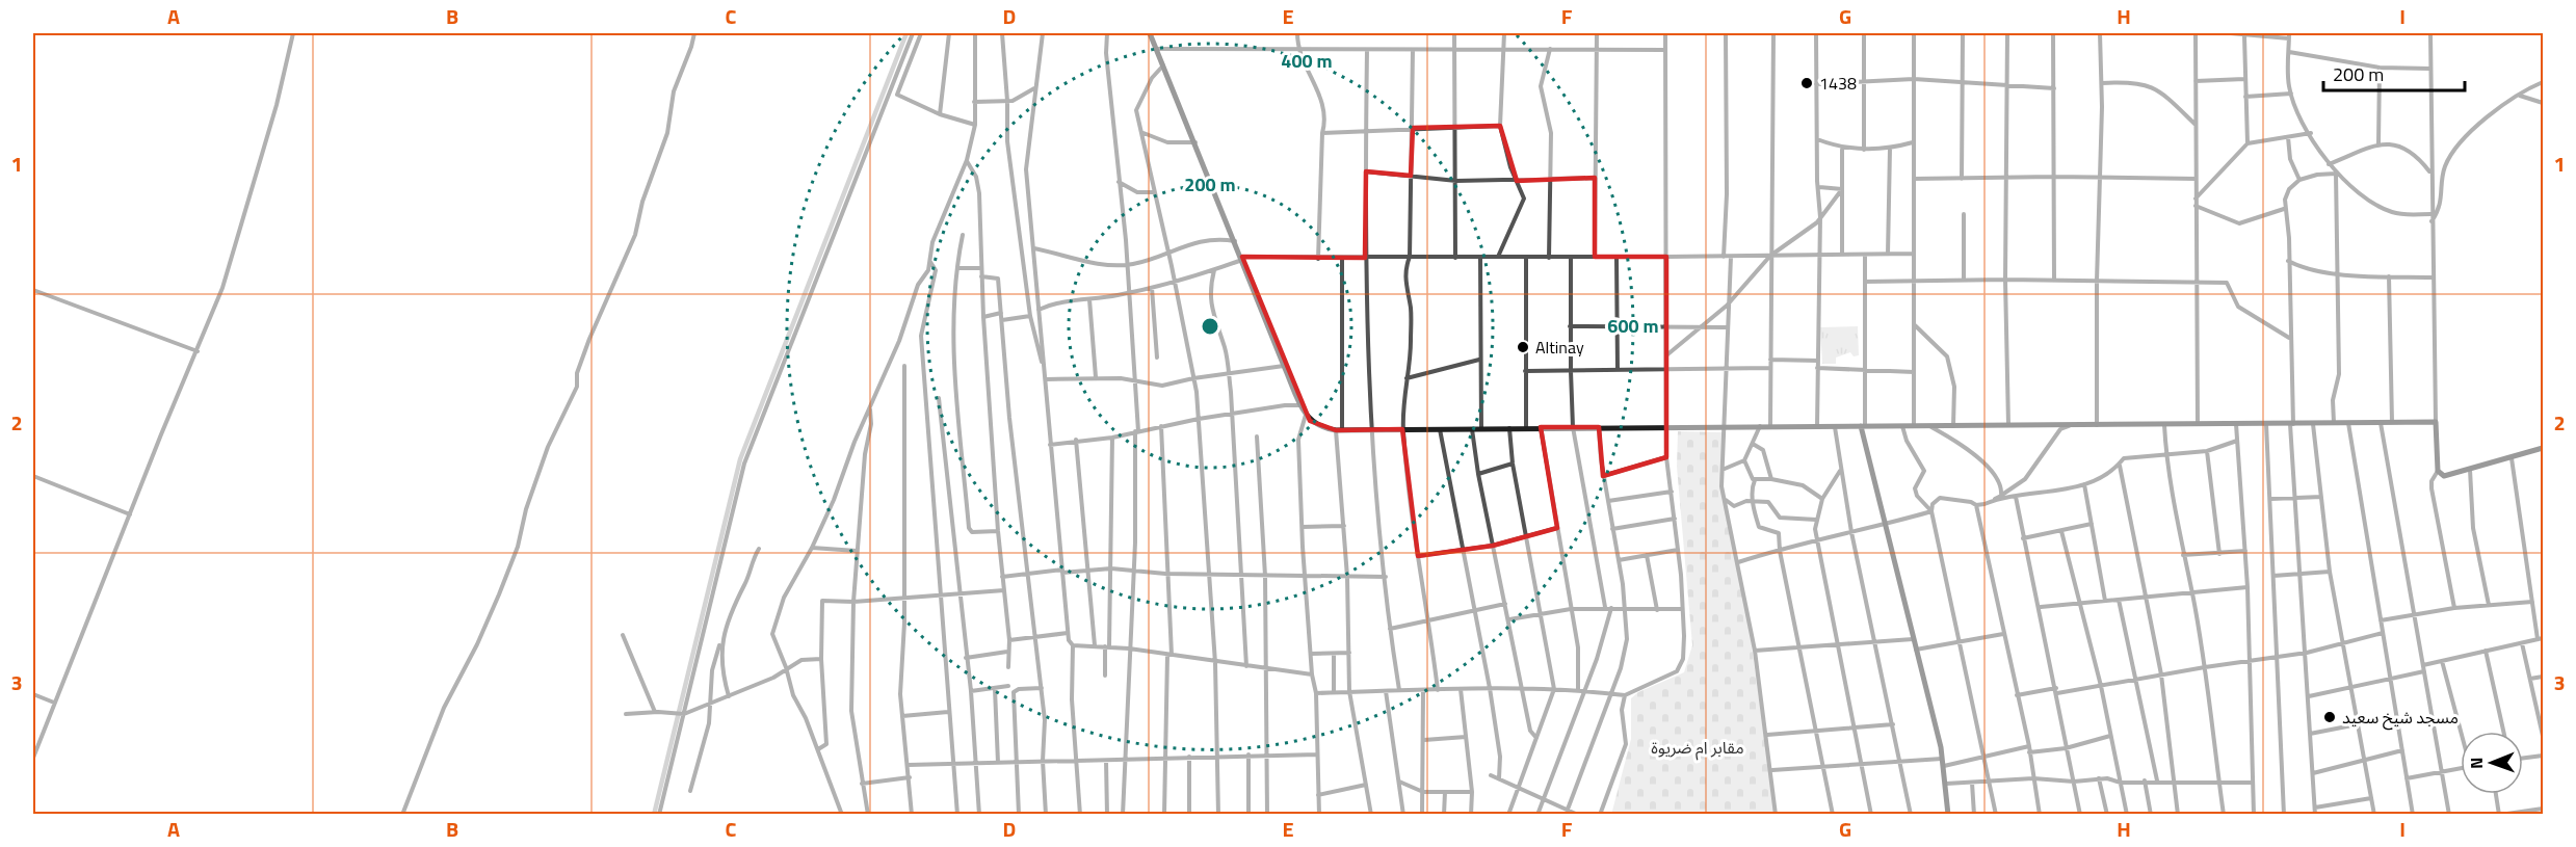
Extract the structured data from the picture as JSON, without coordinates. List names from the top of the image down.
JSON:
{
  "parks": ["مقابر ام ضريوة"],
  "places": ["1438", "Altinay", "مسجد شيخ سعيد"],
  "scale_bar": "200 m",
  "north": "left",
  "grid": {
    "columns": [
      "A",
      "B",
      "C",
      "D",
      "E",
      "F",
      "G",
      "H",
      "I"
    ],
    "rows": ["1", "2", "3"]
  },
  "rings": ["400 m", "200 m", "600 m"]
}
